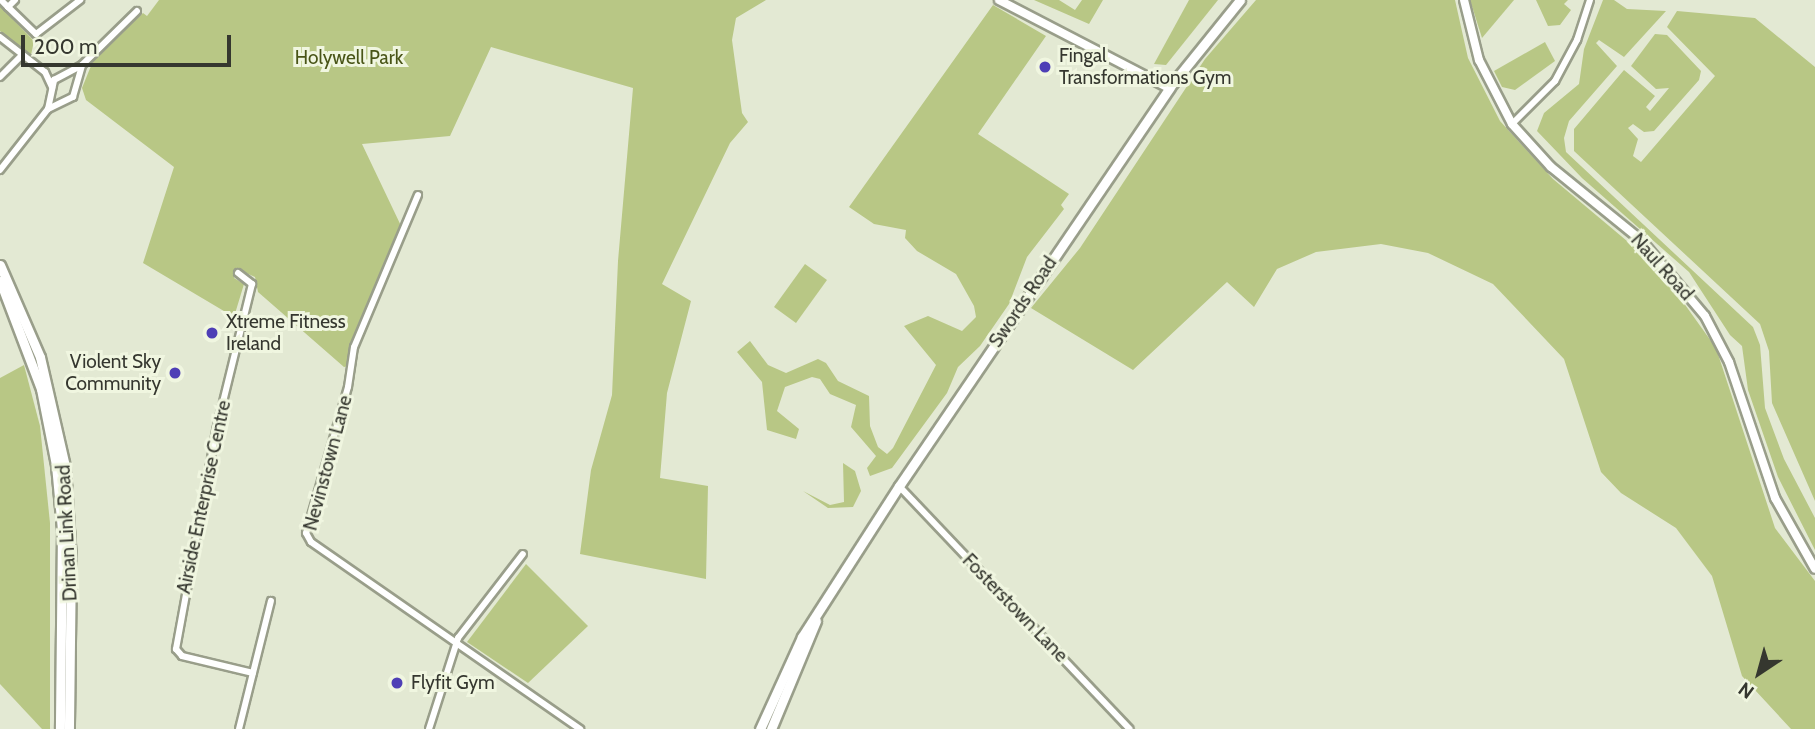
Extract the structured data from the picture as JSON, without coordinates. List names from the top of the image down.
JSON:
{
  "streets": {
    "main road": ["Swords Road", "Drinan Link Road"],
    "street": [
      "Naul Road",
      "Nevinstown Lane",
      "Airside Enterprise Centre",
      "Fosterstown Lane"
    ]
  },
  "crossings": [
    ["Swords Road", "Fosterstown Lane"]
  ],
  "parks": ["Holywell Park"],
  "places": [
    "Fingal Transformations Gym",
    "Xtreme Fitness Ireland",
    "Violent Sky Community",
    "Flyfit Gym"
  ],
  "scale_bar": "200 m",
  "north": "bottom left"
}
